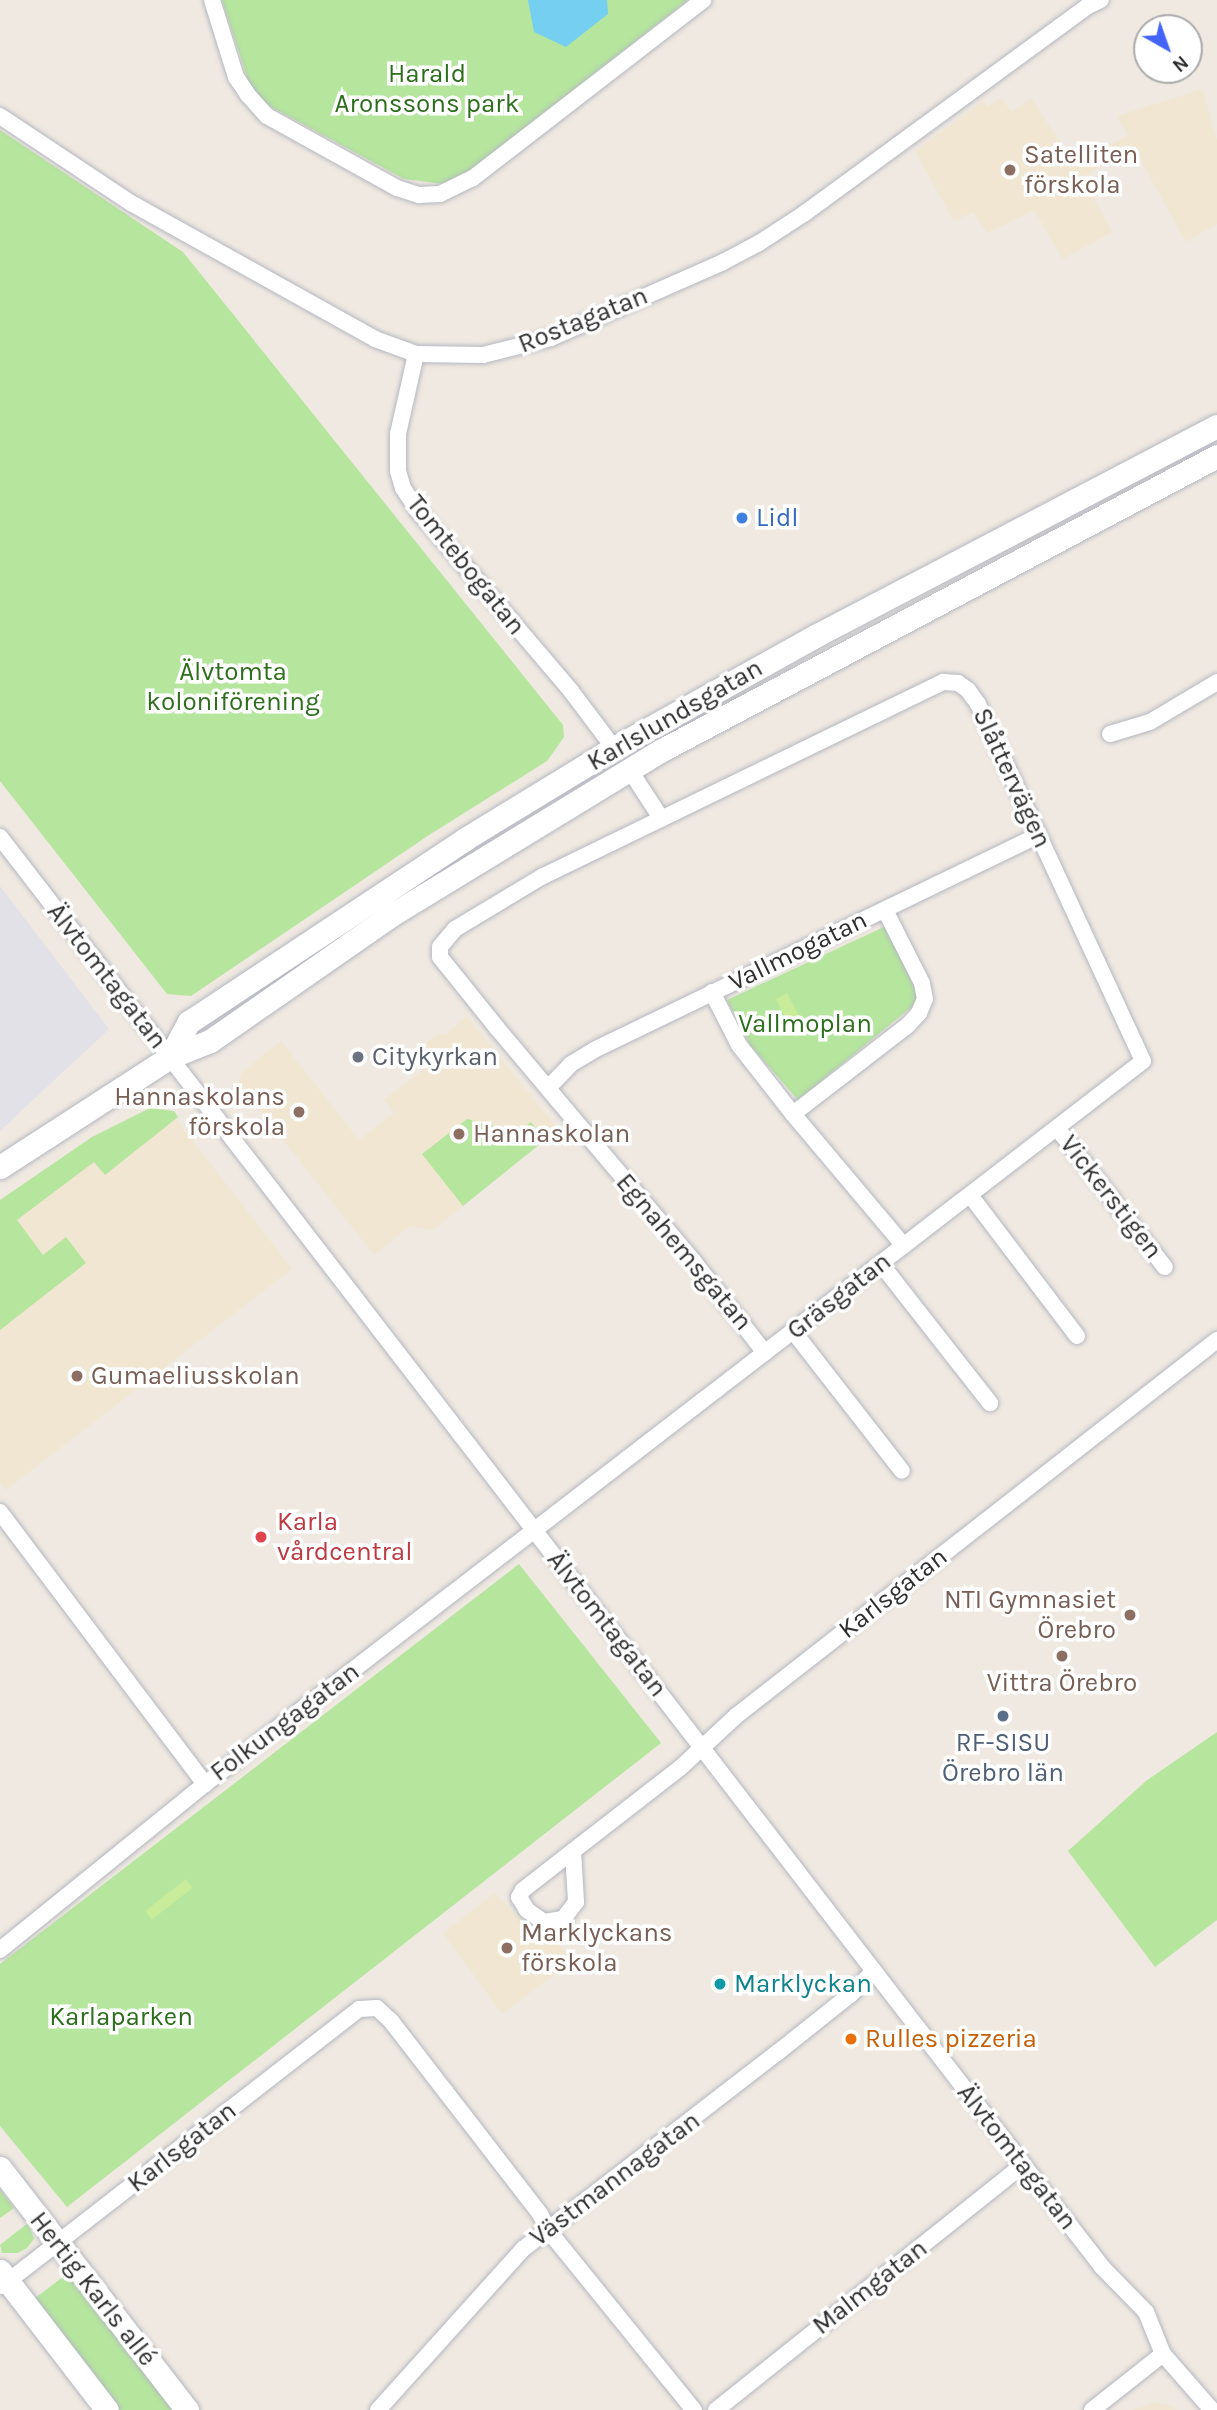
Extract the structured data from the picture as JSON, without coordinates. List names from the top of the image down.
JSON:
{
  "streets": {
    "main road": ["Karlslundsgatan", "Hertig Karls allé"],
    "street": [
      "Rostagatan",
      "Tomtebogatan",
      "Slåttervägen",
      "Vallmogatan",
      "Älvtomtagatan",
      "Vickerstigen",
      "Egnahemsgatan",
      "Gräsgatan",
      "Karlsgatan",
      "Folkungagatan",
      "Västmannagatan",
      "Malmgatan"
    ]
  },
  "crossings": [
    ["Rostagatan", "Tomtebogatan"],
    ["Tomtebogatan", "Karlslundsgatan"],
    ["Karlslundsgatan", "Älvtomtagatan"],
    ["Slåttervägen", "Vallmogatan"],
    ["Slåttervägen", "Egnahemsgatan"],
    ["Slåttervägen", "Gräsgatan"],
    ["Vallmogatan", "Egnahemsgatan"],
    ["Älvtomtagatan", "Gräsgatan"],
    ["Älvtomtagatan", "Karlsgatan"],
    ["Älvtomtagatan", "Folkungagatan"],
    ["Älvtomtagatan", "Västmannagatan"],
    ["Älvtomtagatan", "Malmgatan"],
    ["Vickerstigen", "Gräsgatan"],
    ["Egnahemsgatan", "Gräsgatan"],
    ["Gräsgatan", "Folkungagatan"],
    ["Karlsgatan", "Västmannagatan"],
    ["Karlsgatan", "Hertig Karls allé"]
  ],
  "parks": [
    "Harald Aronssons park",
    "Älvtomta koloniförening",
    "Vallmoplan",
    "Karlaparken"
  ],
  "places": [
    "Satelliten förskola",
    "Lidl",
    "Citykyrkan",
    "Hannaskolans förskola",
    "Hannaskolan",
    "Gumaeliusskolan",
    "Karla vårdcentral",
    "NTI Gymnasiet Örebro",
    "Vittra Örebro",
    "RF-SISU Örebro län",
    "Marklyckans förskola",
    "Marklyckan",
    "Rulles pizzeria"
  ],
  "north": "bottom right"
}
